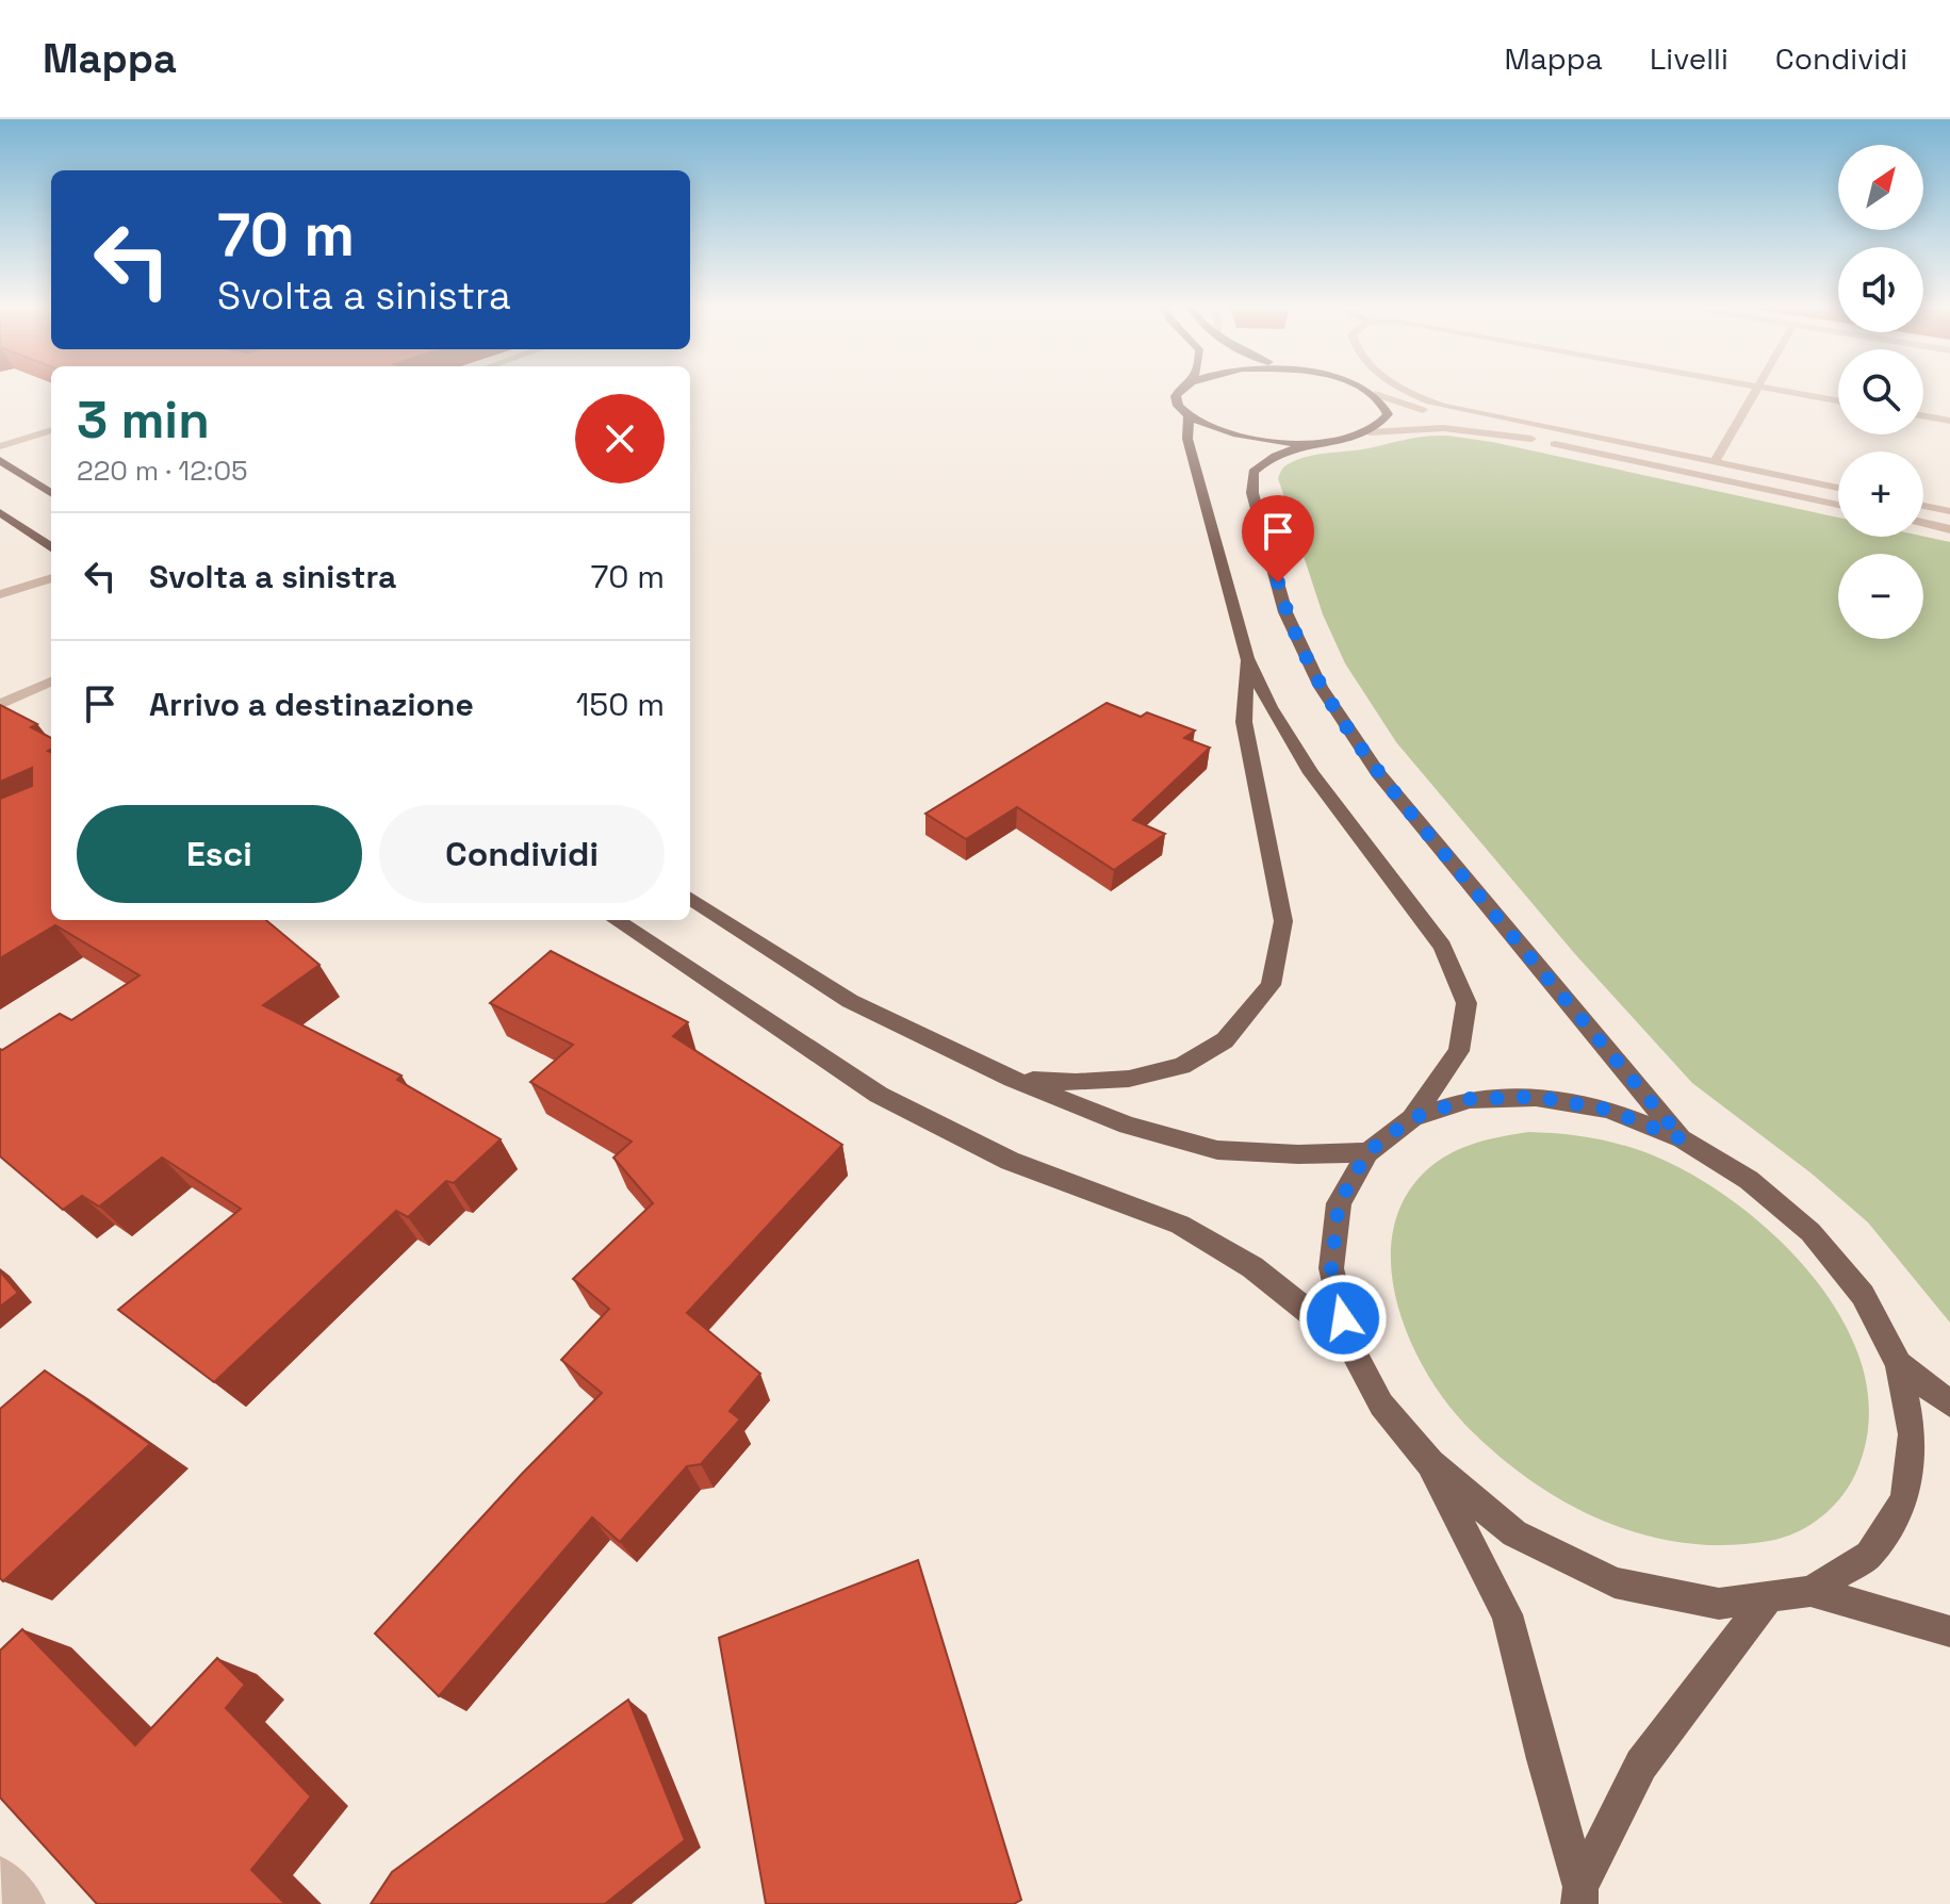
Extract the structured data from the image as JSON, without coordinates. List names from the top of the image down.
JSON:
{
  "north": "top right",
  "page": {
    "header": "Mappa",
    "nav": ["Mappa", "Livelli", "Condividi"],
    "map_buttons": ["+", "−"],
    "turn": ["70 m", "Svolta a sinistra"],
    "heading": ["3 min", "220 m · 12:05"],
    "list": [
      {
        "name": "Svolta a sinistra",
        "value": "70 m"
      },
      {
        "name": "Arrivo a destinazione",
        "value": "150 m"
      }
    ],
    "buttons": ["Esci", "Condividi"]
  }
}
